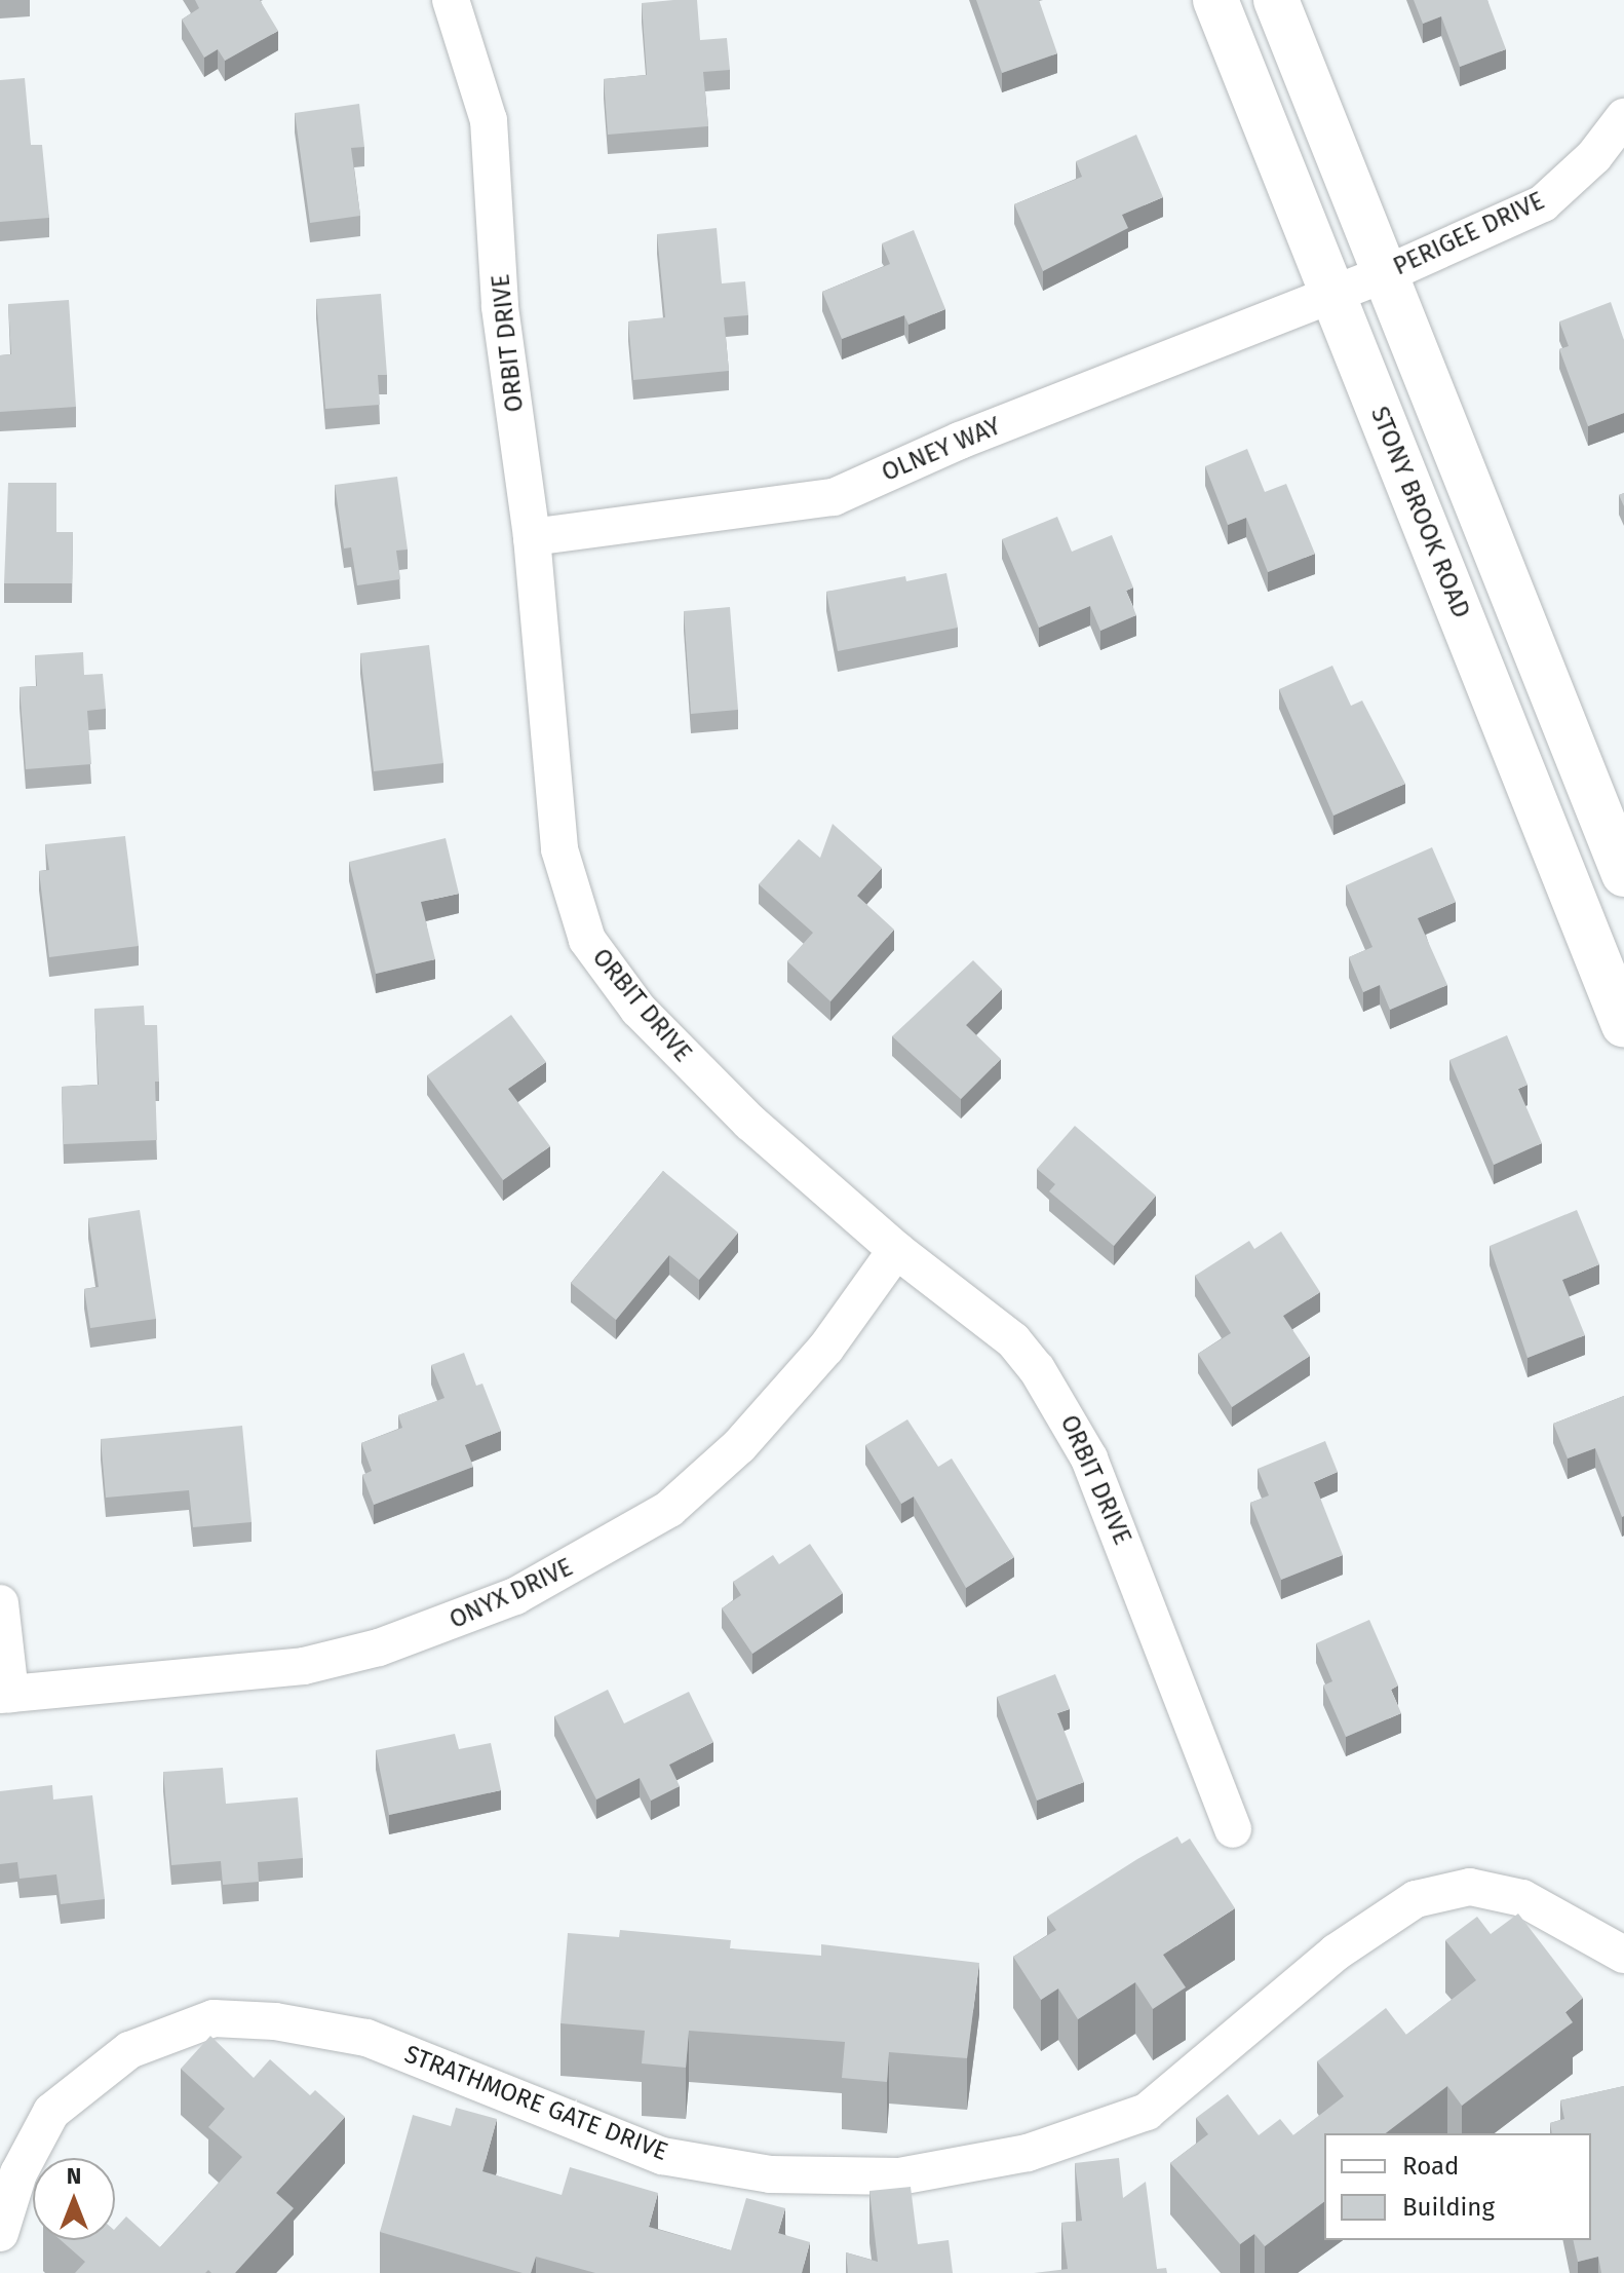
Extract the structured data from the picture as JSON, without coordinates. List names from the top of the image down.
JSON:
{
  "streets": {
    "main road": ["STONY BROOK ROAD"],
    "street": [
      "PERIGEE DRIVE",
      "ORBIT DRIVE",
      "OLNEY WAY",
      "ONYX DRIVE",
      "STRATHMORE GATE DRIVE"
    ]
  },
  "crossings": [
    ["PERIGEE DRIVE", "OLNEY WAY"],
    ["PERIGEE DRIVE", "STONY BROOK ROAD"],
    ["ORBIT DRIVE", "OLNEY WAY"],
    ["ORBIT DRIVE", "ONYX DRIVE"],
    ["OLNEY WAY", "STONY BROOK ROAD"]
  ],
  "legend": ["Road", "Building"],
  "north": "top"
}
